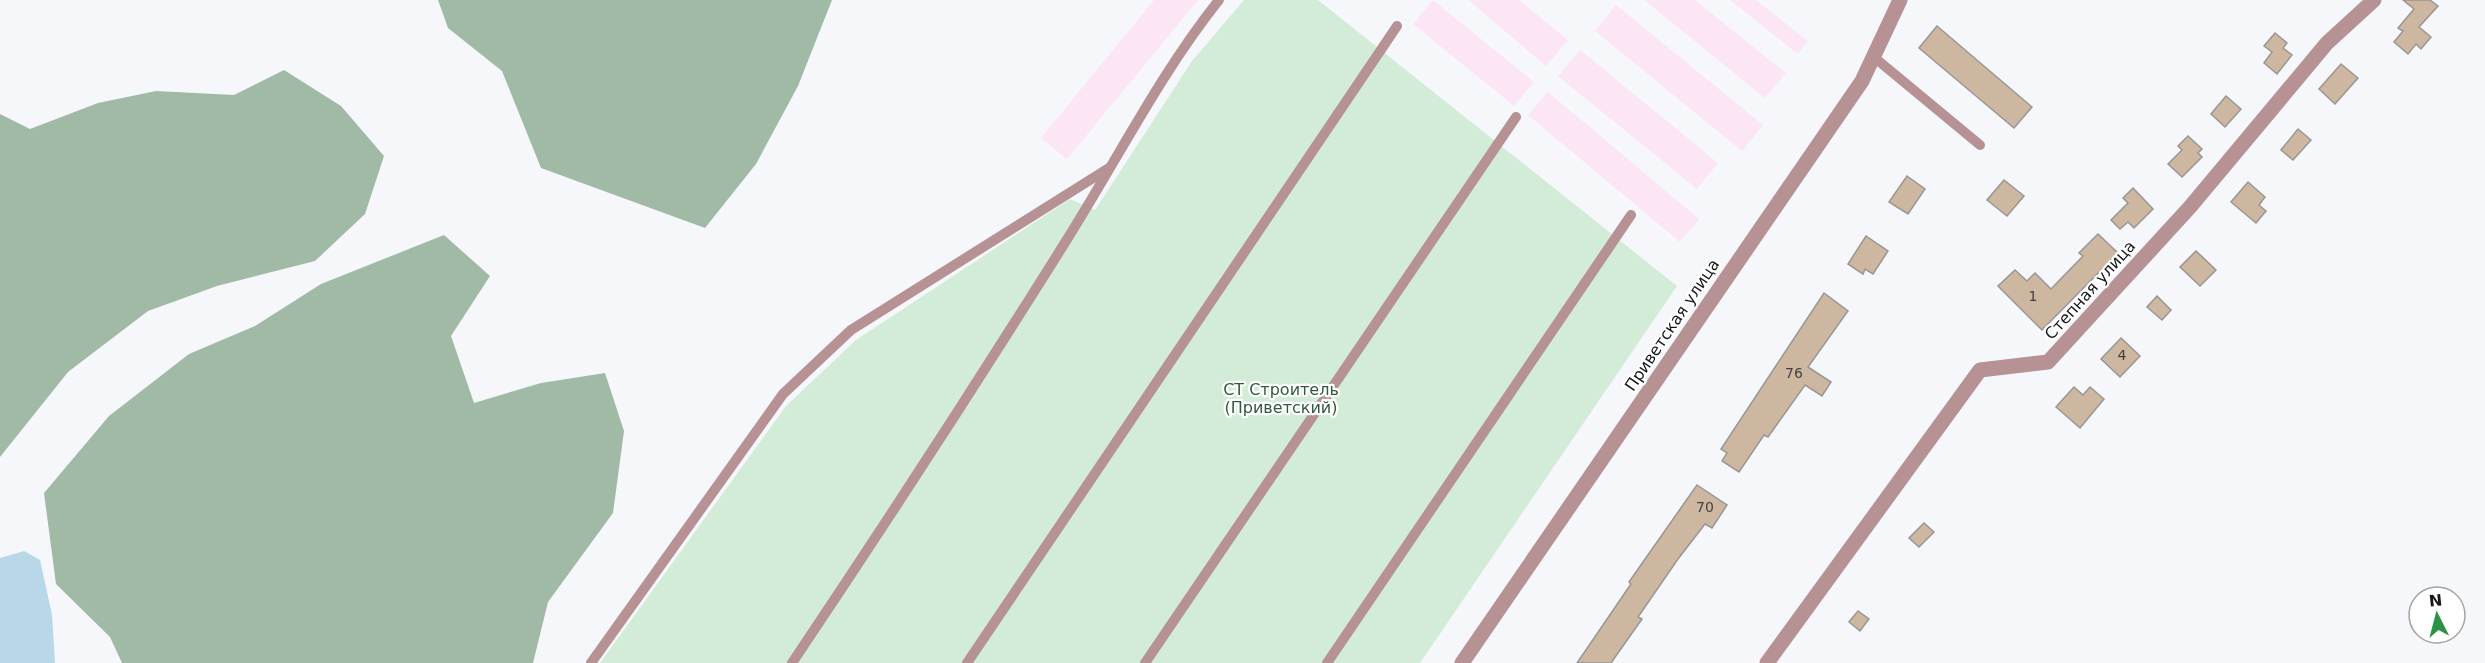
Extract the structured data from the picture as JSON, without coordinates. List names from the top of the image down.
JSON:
{
  "streets": {
    "street": ["Степная улица", "Приветская улица"]
  },
  "parks": ["СТ Строитель (Приветский)"],
  "house_numbers": [
    "1",
    "4",
    "76",
    "70"
  ],
  "north": "top"
}
